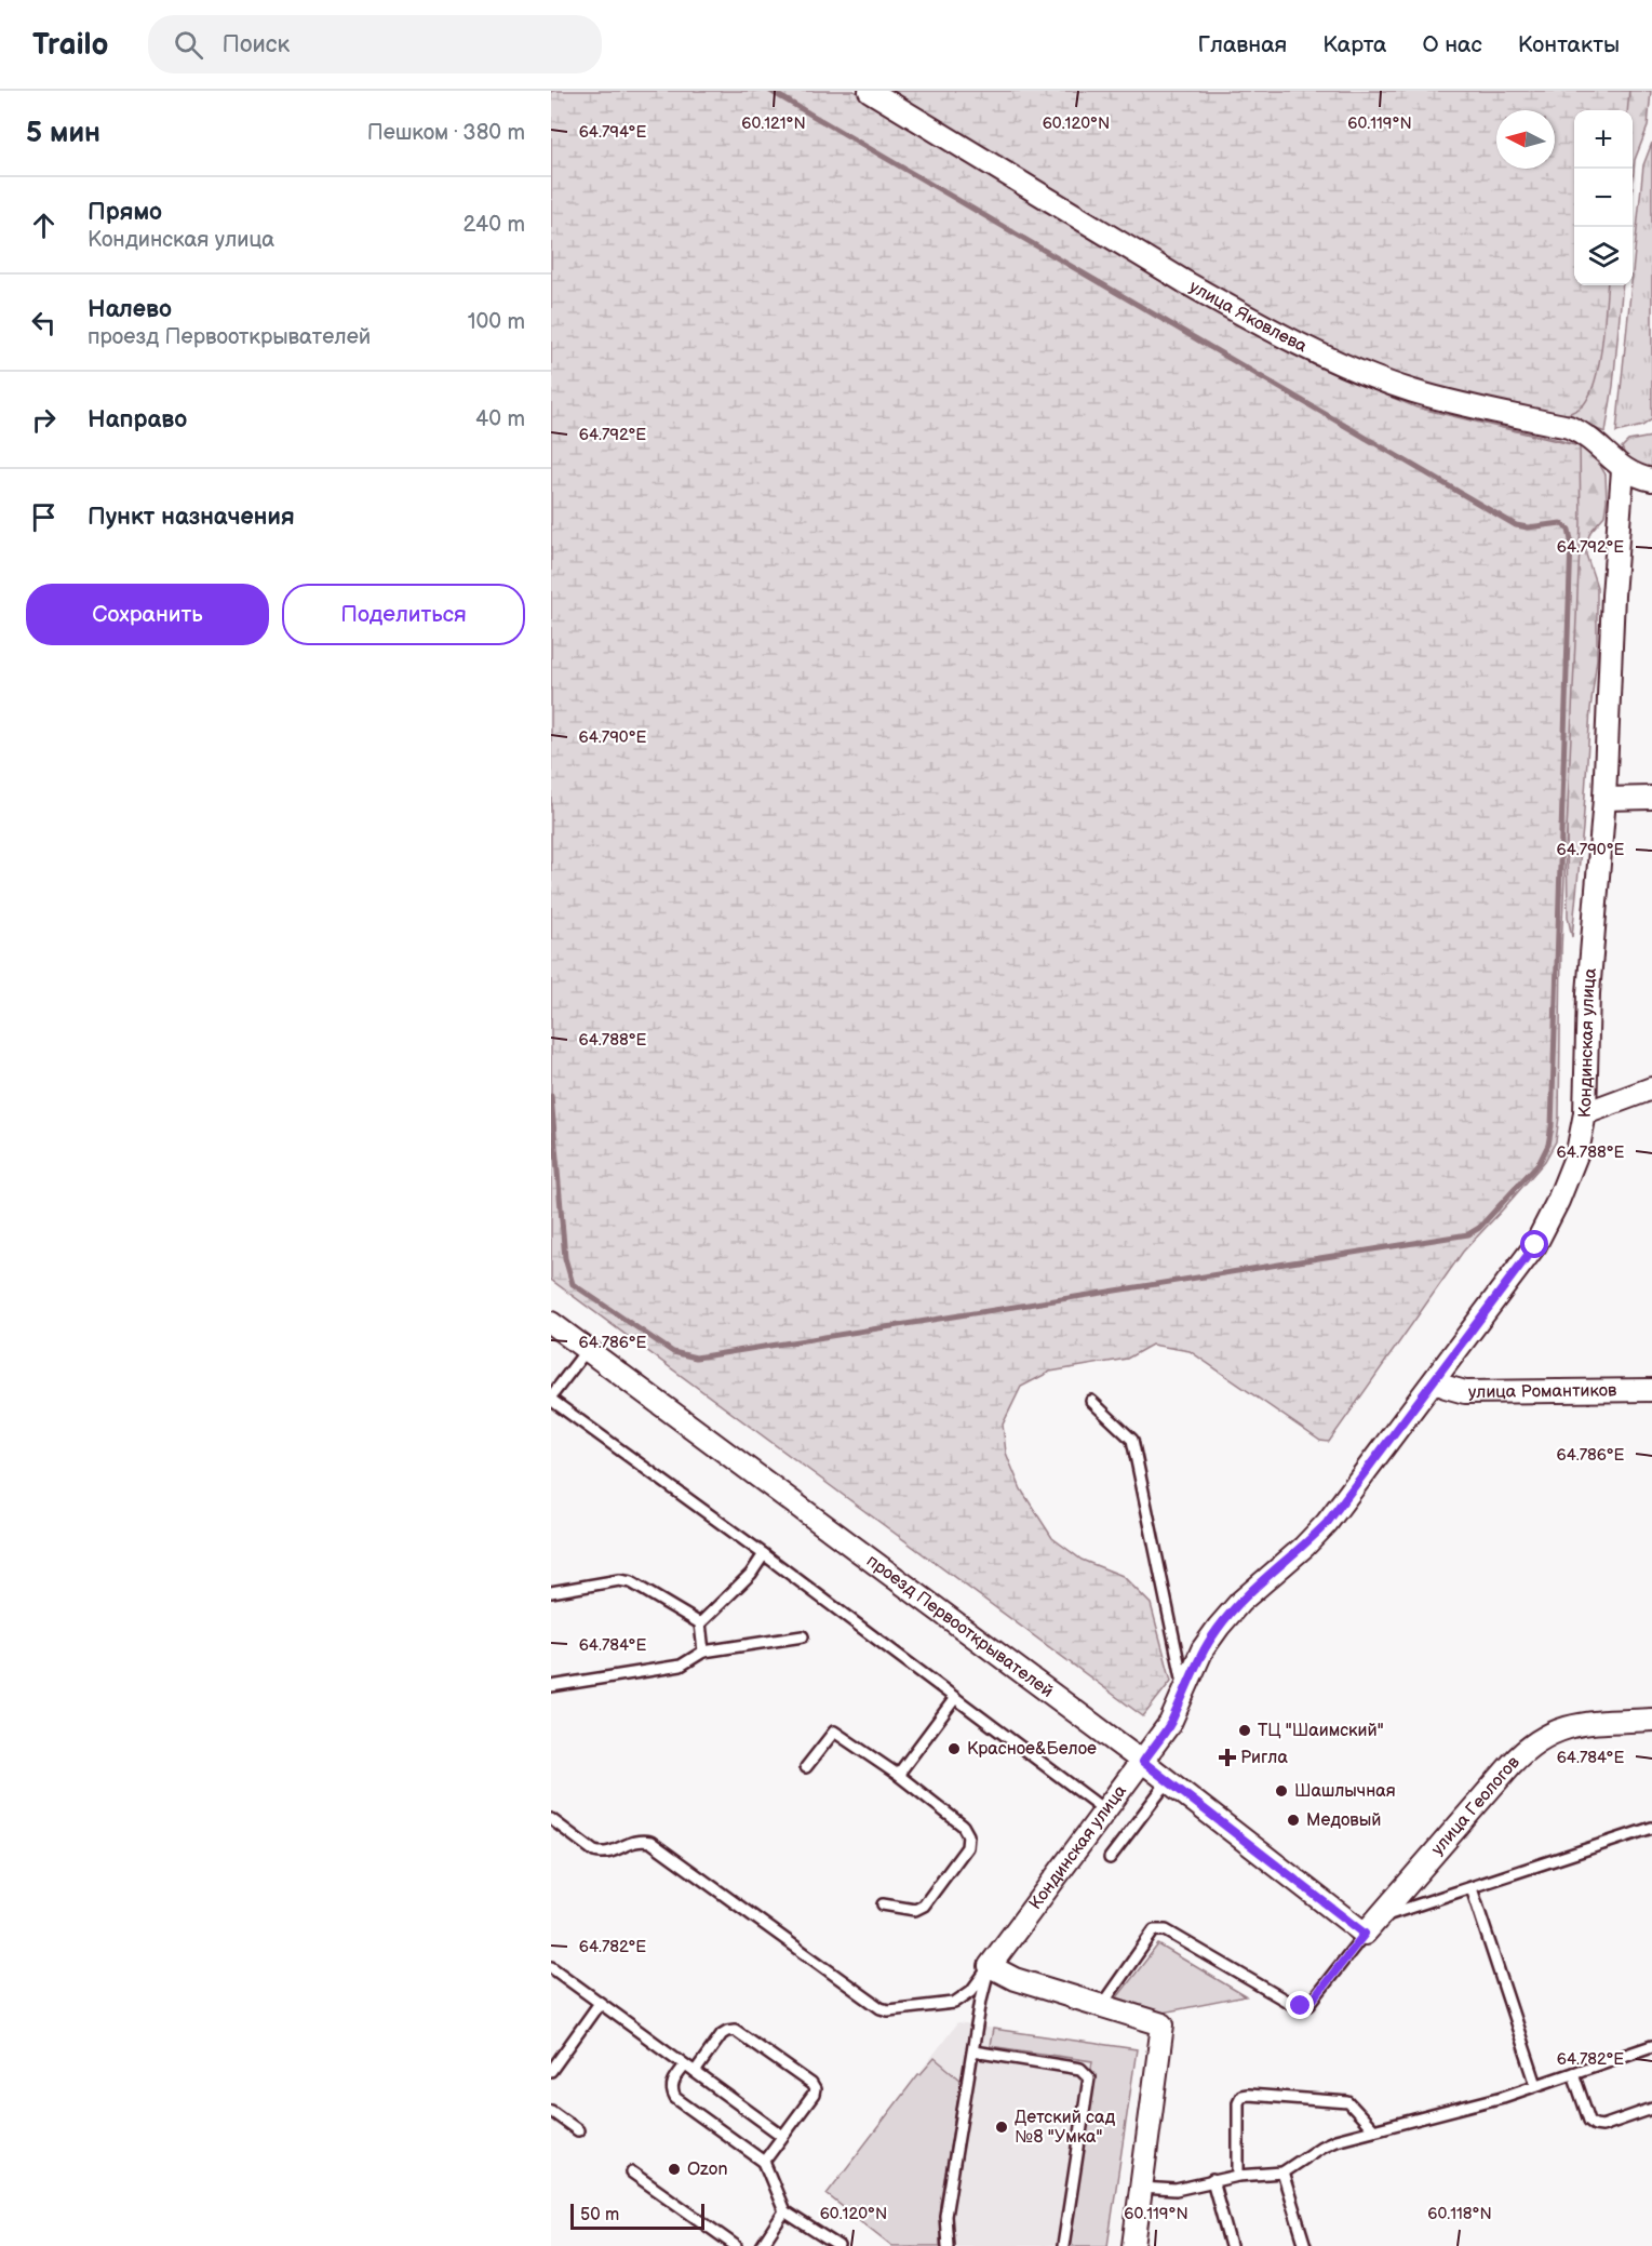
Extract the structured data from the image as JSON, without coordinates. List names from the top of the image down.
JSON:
{
  "streets": {
    "street": [
      "улица Яковлева",
      "Кондинская улица",
      "улица Романтиков",
      "проезд Первооткрывателей",
      "улица Геологов"
    ]
  },
  "crossings": [
    ["улица Яковлева", "Кондинская улица"],
    ["Кондинская улица", "улица Романтиков"],
    ["Кондинская улица", "проезд Первооткрывателей"],
    ["проезд Первооткрывателей", "улица Геологов"]
  ],
  "places": {
    "other": [
      "ТЦ \"Шаимский\"",
      "Красное&Белое",
      "Шашлычная",
      "Медовый",
      "Детский сад №8 \"Умка\"",
      "Ozon"
    ],
    "health": ["Ригла"]
  },
  "scale_bar": "50 m",
  "north": "left",
  "page": {
    "header": "Trailo",
    "search": "Поиск",
    "nav": [
      "Главная",
      "Карта",
      "О нас",
      "Контакты"
    ],
    "heading": ["5 мин", "Пешком · 380 m"],
    "map_buttons": ["+", "−"],
    "list": [
      ["Прямо", "Кондинская улица", "240 m"],
      ["Налево", "проезд Первооткрывателей", "100 m"],
      ["Направо", "40 m"],
      "Пункт назначения"
    ],
    "buttons": ["Сохранить", "Поделиться"],
    "scale": "50 m"
  },
  "coordinates": [
    "60.121°N",
    "60.120°N",
    "60.119°N",
    "64.794°E",
    "64.792°E",
    "64.790°E",
    "64.788°E",
    "64.786°E",
    "64.784°E",
    "64.782°E",
    "60.118°N"
  ]
}
